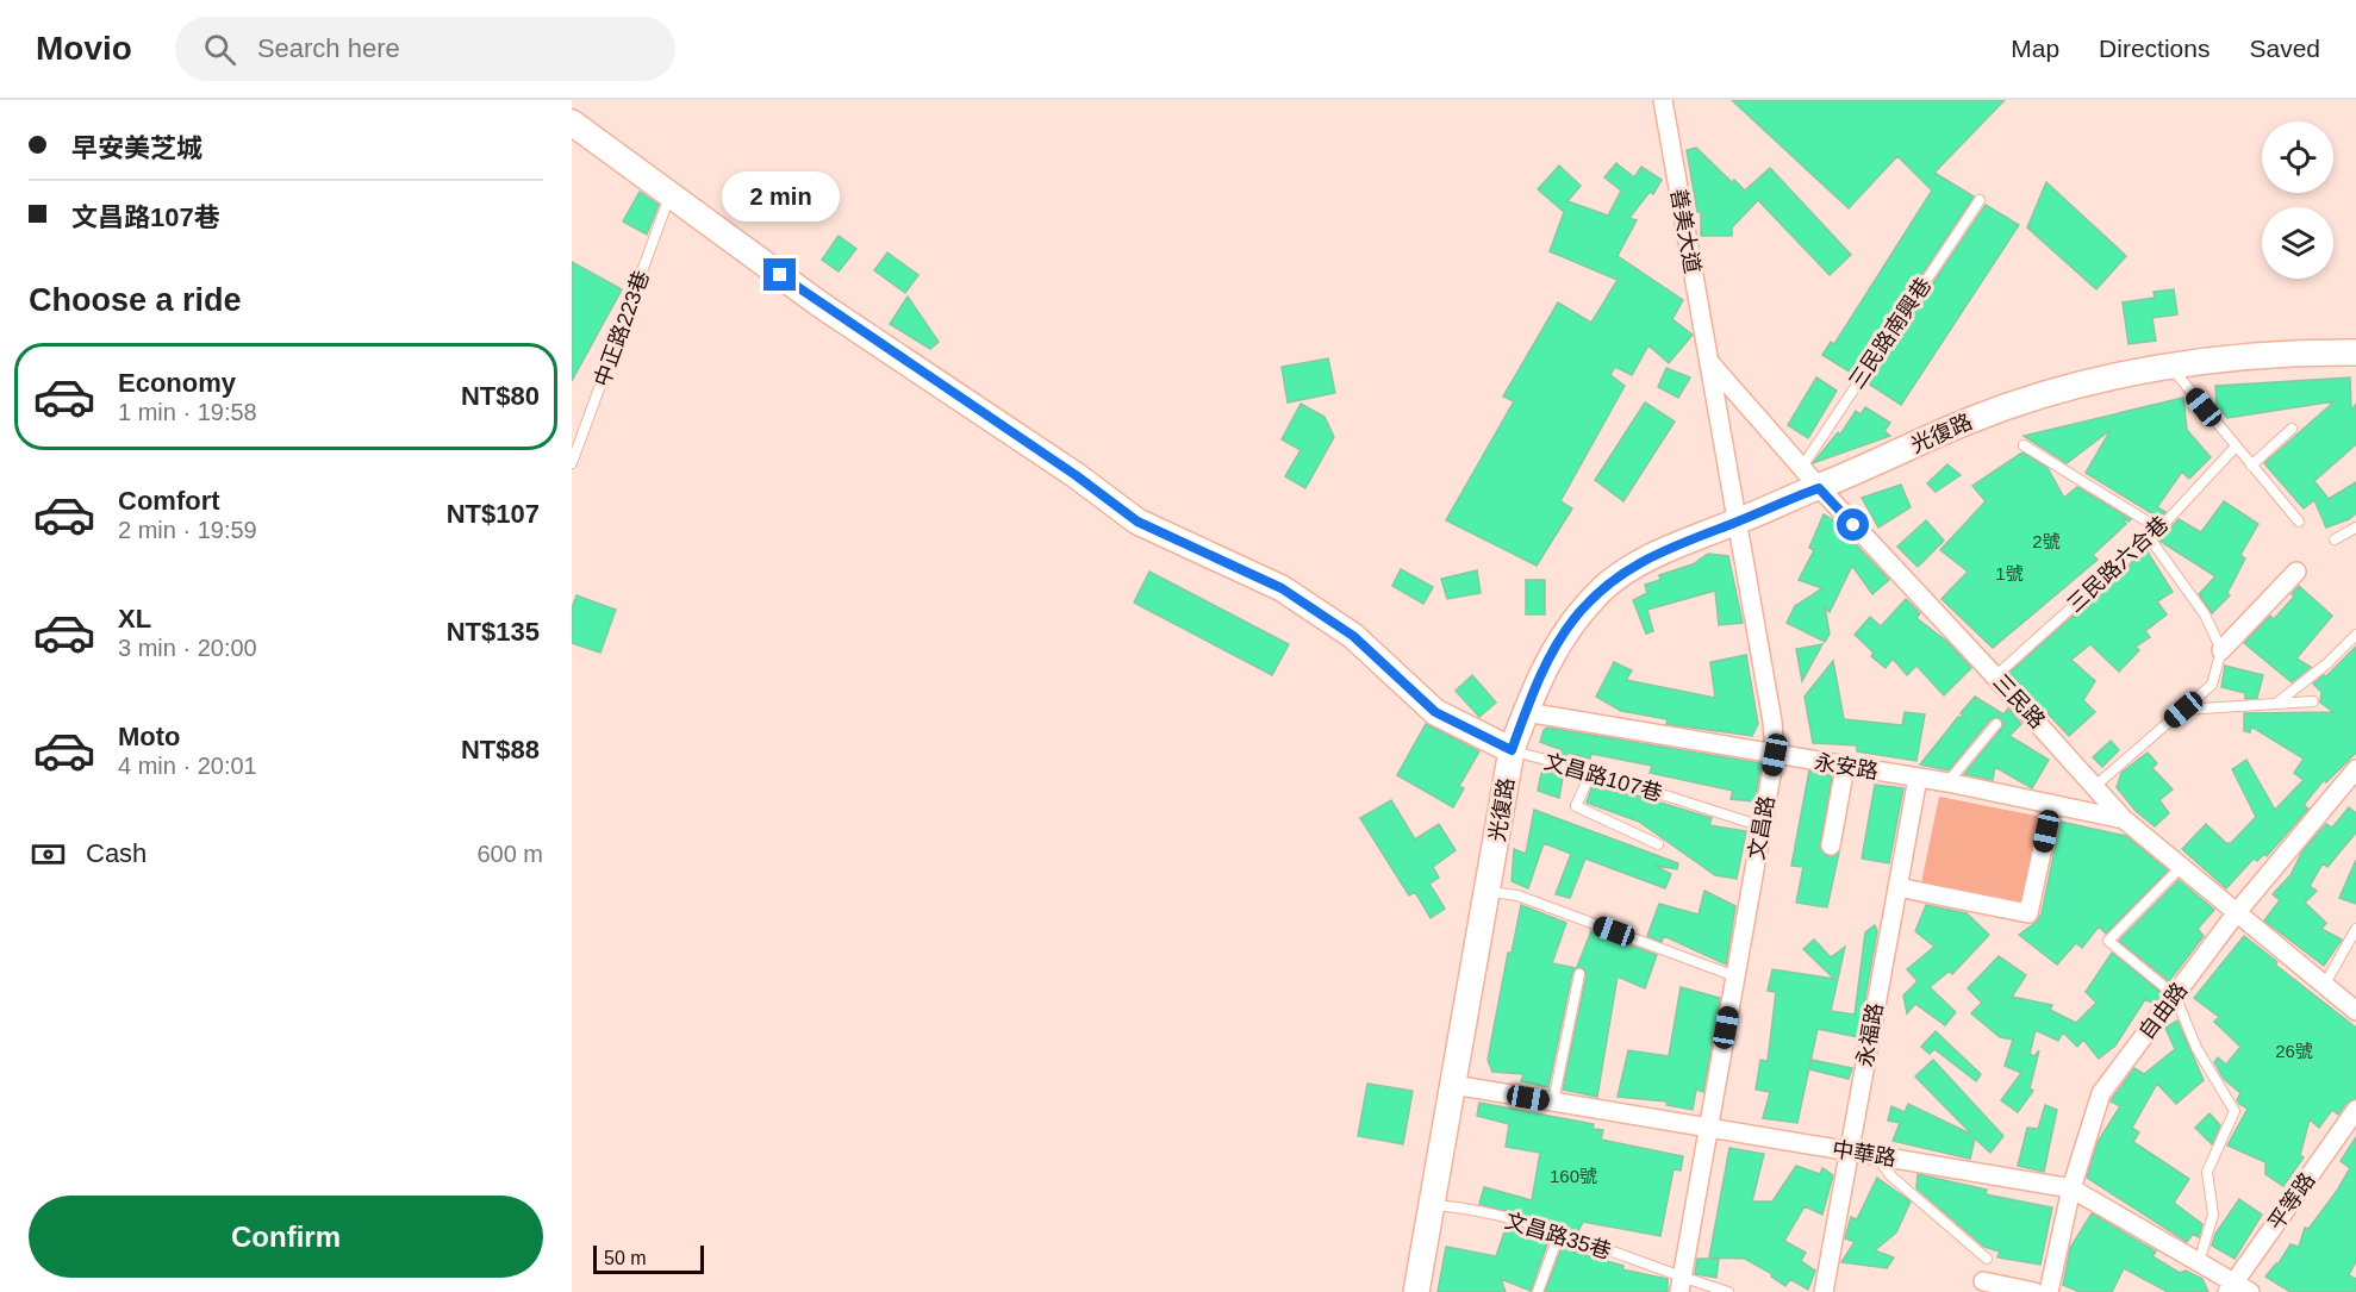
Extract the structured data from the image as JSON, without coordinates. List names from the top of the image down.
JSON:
{
  "streets": {
    "main road": ["光復路", "文昌路107巷"],
    "street": [
      "善美大道",
      "三民路",
      "永安路",
      "文昌路",
      "自由路",
      "永福路",
      "中華路",
      "平等路"
    ],
    "lane": [
      "中正路223巷",
      "三民路南興巷",
      "三民路六合巷",
      "文昌路35巷"
    ]
  },
  "crossings": [
    ["善美大道", "三民路"],
    ["善美大道", "文昌路"],
    ["中正路223巷", "文昌路107巷"],
    ["三民路南興巷", "三民路"],
    ["光復路", "三民路"],
    ["光復路", "永安路"],
    ["光復路", "文昌路107巷"],
    ["光復路", "文昌路"],
    ["光復路", "中華路"],
    ["光復路", "文昌路35巷"],
    ["三民路六合巷", "三民路"],
    ["三民路", "永安路"],
    ["三民路", "文昌路"],
    ["三民路", "自由路"],
    ["永安路", "文昌路"],
    ["永安路", "永福路"],
    ["文昌路107巷", "文昌路"],
    ["文昌路", "中華路"],
    ["文昌路", "文昌路35巷"],
    ["自由路", "中華路"],
    ["永福路", "中華路"],
    ["中華路", "平等路"]
  ],
  "house_numbers": [
    "2號",
    "1號",
    "26號",
    "160號"
  ],
  "scale_bar": "50 m",
  "page": {
    "header": "Movio",
    "search": "Search here",
    "nav": ["Map", "Directions", "Saved"],
    "banner": ["早安美芝城", "文昌路107巷"],
    "bubble": "2 min",
    "heading": "Choose a ride",
    "list": [
      {
        "name": "Economy",
        "note": "1 min · 19:58",
        "value": "NT$80"
      },
      {
        "name": "Comfort",
        "note": "2 min · 19:59",
        "value": "NT$107"
      },
      {
        "name": "XL",
        "note": "3 min · 20:00",
        "value": "NT$135"
      },
      {
        "name": "Moto",
        "note": "4 min · 20:01",
        "value": "NT$88"
      }
    ],
    "pay": ["Cash", "600 m"],
    "buttons": "Confirm",
    "scale": "50 m"
  }
}
